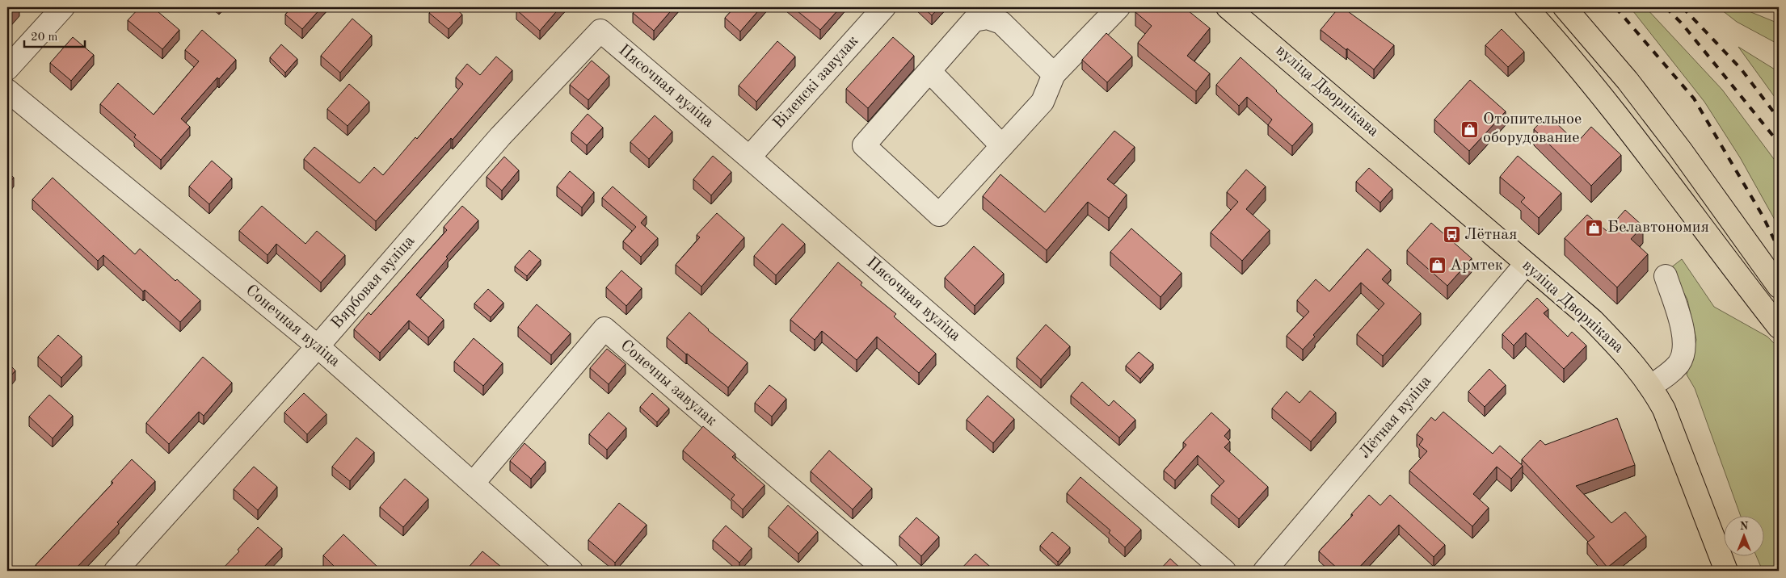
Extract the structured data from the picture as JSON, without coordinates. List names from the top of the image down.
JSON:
{
  "streets": {
    "main road": ["вуліца Дворнікава"],
    "street": [
      "Віленскі завулак",
      "Пясочная вуліца",
      "Вярбовая вуліца",
      "Сонечная вуліца",
      "Сонечны завулак",
      "Лётная вуліца"
    ]
  },
  "crossings": [
    ["Віленскі завулак", "Пясочная вуліца"],
    ["Пясочная вуліца", "Вярбовая вуліца"],
    ["вуліца Дворнікава", "Лётная вуліца"],
    ["Вярбовая вуліца", "Сонечная вуліца"],
    ["Сонечная вуліца", "Сонечны завулак"]
  ],
  "places": {
    "shop": ["Отопительное оборудование", "Белавтономия", "Армтек"],
    "bus stop": ["Лётная"]
  },
  "scale_bar": "20 m",
  "north": "top"
}
